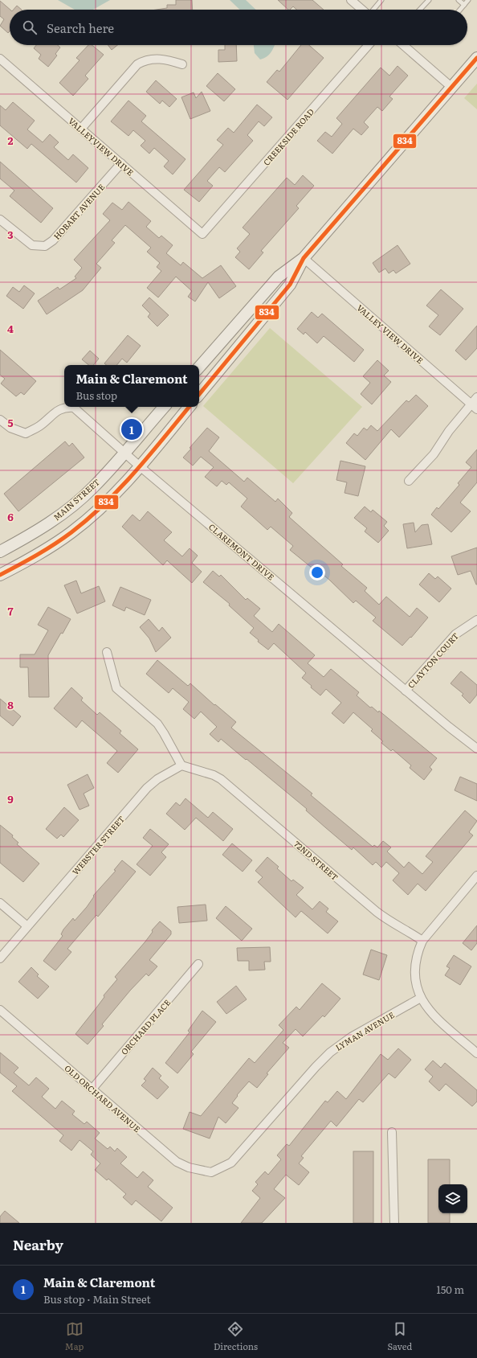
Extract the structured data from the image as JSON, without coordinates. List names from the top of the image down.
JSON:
{
  "streets": {
    "main road": ["MAIN STREET"],
    "street": [
      "CREEKSIDE ROAD",
      "VALLEYVIEW DRIVE",
      "HOBART AVENUE",
      "VALLEY VIEW DRIVE",
      "CLAREMONT DRIVE",
      "CLAYTON COURT",
      "WEBSTER STREET",
      "72ND STREET",
      "ORCHARD PLACE",
      "LYMAN AVENUE",
      "OLD ORCHARD AVENUE"
    ]
  },
  "crossings": [
    ["CREEKSIDE ROAD", "VALLEYVIEW DRIVE"],
    ["VALLEYVIEW DRIVE", "HOBART AVENUE"],
    ["MAIN STREET", "CLAREMONT DRIVE"],
    ["CLAREMONT DRIVE", "CLAYTON COURT"],
    ["WEBSTER STREET", "72ND STREET"],
    ["ORCHARD PLACE", "OLD ORCHARD AVENUE"],
    ["LYMAN AVENUE", "OLD ORCHARD AVENUE"]
  ],
  "lines": ["transit line 834"],
  "page": {
    "search": "Search here",
    "popup": ["Main & Claremont", "Bus stop"],
    "pins": "1",
    "heading": "Nearby",
    "list": [
      {
        "mark": "1",
        "name": "Main & Claremont",
        "note": "Bus stop · Main Street",
        "value": "150 m"
      }
    ],
    "nav": ["Map", "Directions", "Saved"]
  },
  "grid": {
    "rows": [
      "2",
      "3",
      "4",
      "5",
      "6",
      "7",
      "8",
      "9"
    ]
  }
}
